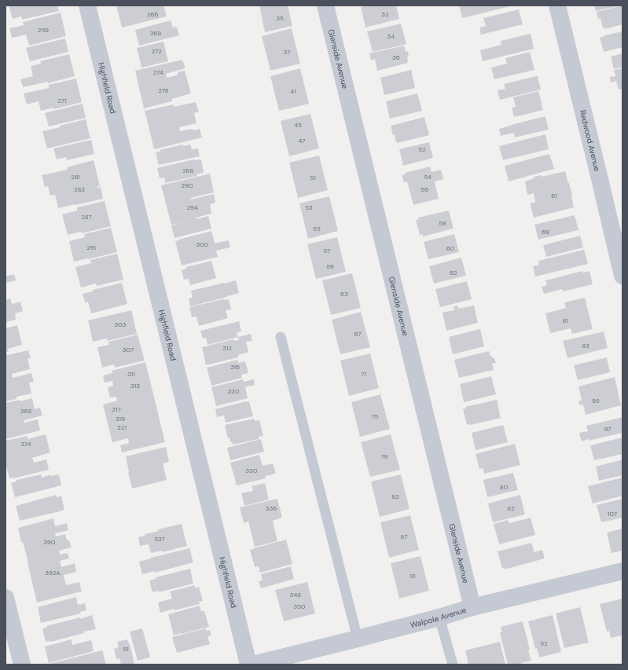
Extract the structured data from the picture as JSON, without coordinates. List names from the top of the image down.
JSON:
{
  "streets": {
    "street": [
      "Glenside Avenue",
      "Highfield Road",
      "Redwood Avenue",
      "Walpole Avenue"
    ]
  },
  "crossings": [
    ["Glenside Avenue", "Walpole Avenue"]
  ],
  "house_numbers": [
    "266",
    "32",
    "35",
    "259",
    "268",
    "34",
    "272",
    "37",
    "36",
    "274",
    "278",
    "41",
    "271",
    "45",
    "47",
    "52",
    "288",
    "281",
    "54",
    "51",
    "290",
    "283",
    "56",
    "61",
    "294",
    "53",
    "287",
    "58",
    "55",
    "69",
    "300",
    "291",
    "60",
    "57",
    "59",
    "62",
    "63",
    "81",
    "303",
    "67",
    "83",
    "312",
    "307",
    "316",
    "311",
    "71",
    "313",
    "320",
    "95",
    "317",
    "368",
    "75",
    "319",
    "321",
    "97",
    "374",
    "79",
    "330",
    "80",
    "83",
    "336",
    "82",
    "107",
    "87",
    "337",
    "390",
    "392A",
    "91",
    "348",
    "350",
    "52",
    "91"
  ]
}
